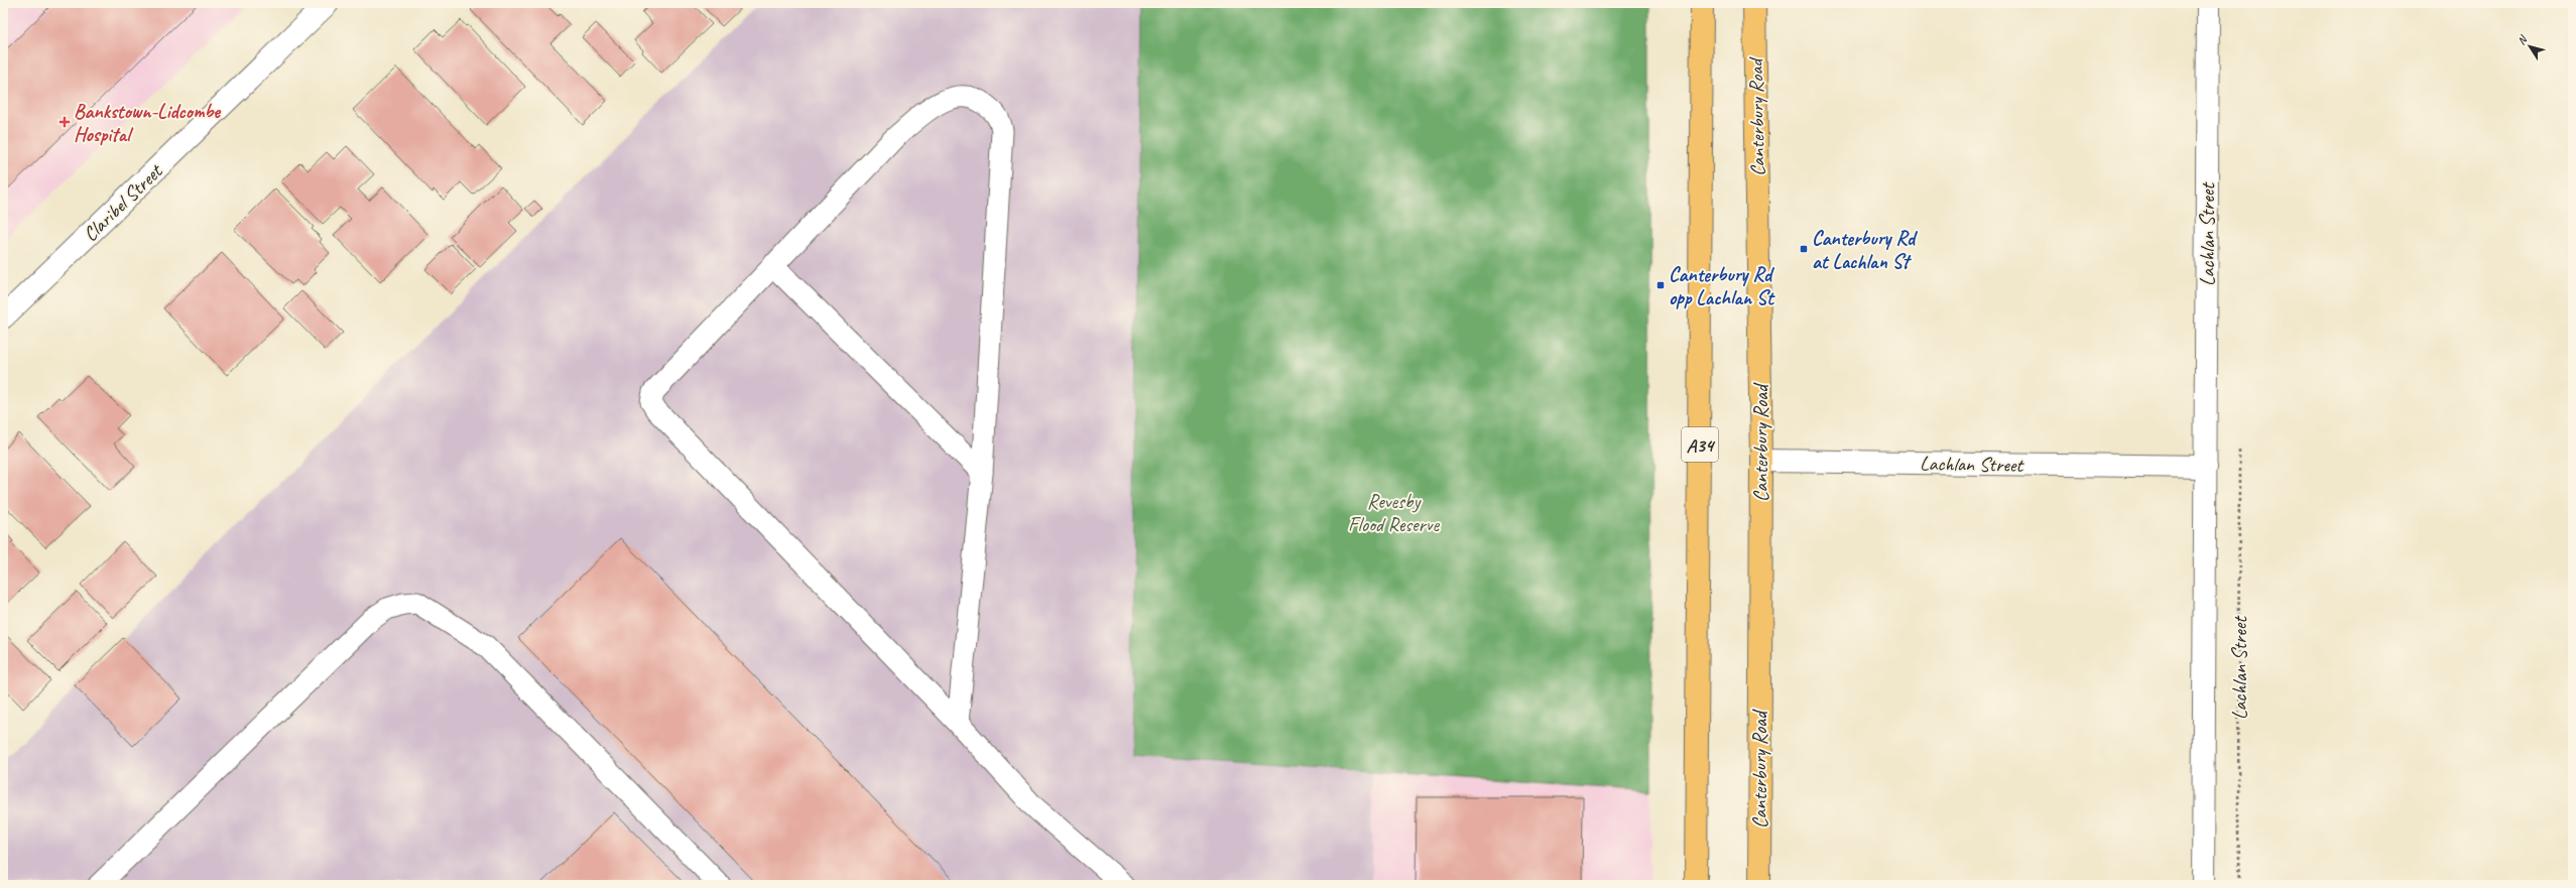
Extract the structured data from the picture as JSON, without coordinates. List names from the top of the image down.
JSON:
{
  "streets": {
    "highway": ["Canterbury Road", "A34"],
    "street": ["Claribel Street", "Lachlan Street"]
  },
  "crossings": [
    ["Canterbury Road", "Lachlan Street"]
  ],
  "parks": ["Revesby Flood Reserve"],
  "places": {
    "health": ["Bankstown-Lidcombe Hospital"],
    "transit": ["Canterbury Rd at Lachlan St", "Canterbury Rd opp Lachlan St"]
  },
  "north": "top left"
}
